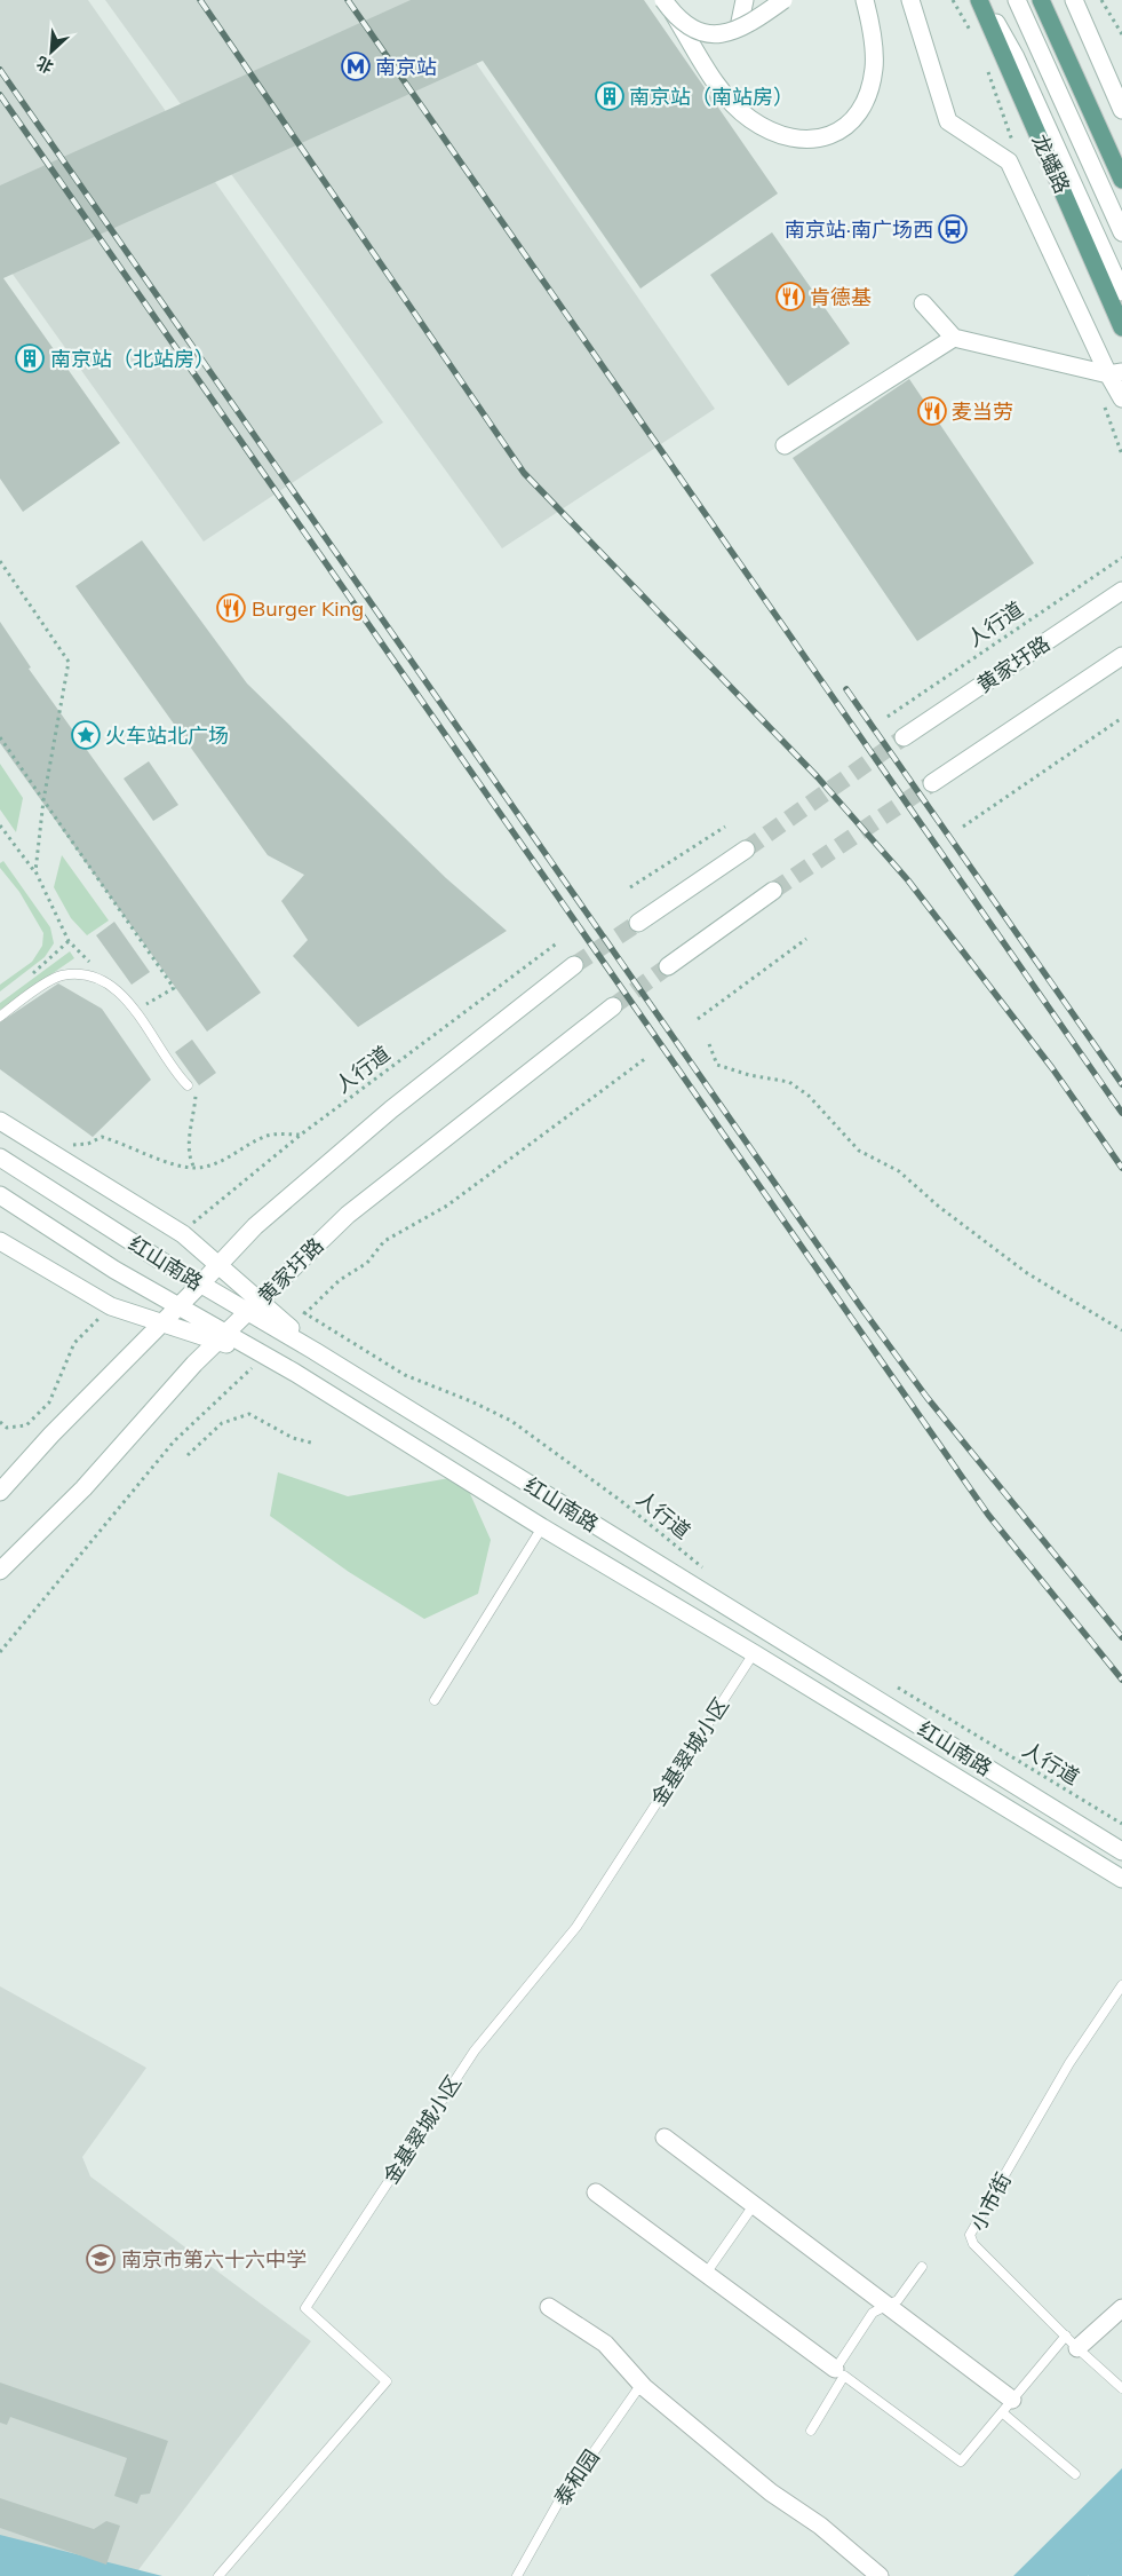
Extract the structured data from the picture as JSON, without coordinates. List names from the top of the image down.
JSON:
{
  "streets": {
    "main road": ["龙蟠路"],
    "street": ["黄家圩路", "红山南路"],
    "lane": ["金基翠城小区", "小市街", "泰和园"],
    "path": ["人行道"]
  },
  "crossings": [
    ["黄家圩路", "红山南路"],
    ["红山南路", "金基翠城小区"]
  ],
  "places": {
    "metro station": ["南京站"],
    "building": ["南京站（南站房）", "南京站（北站房）"],
    "bus stop": ["南京站·南广场西"],
    "restaurant": ["肯德基", "麦当劳", "Burger King"],
    "place": ["火车站北广场"],
    "school or university": ["南京市第六十六中学"]
  },
  "north": "bottom left"
}
